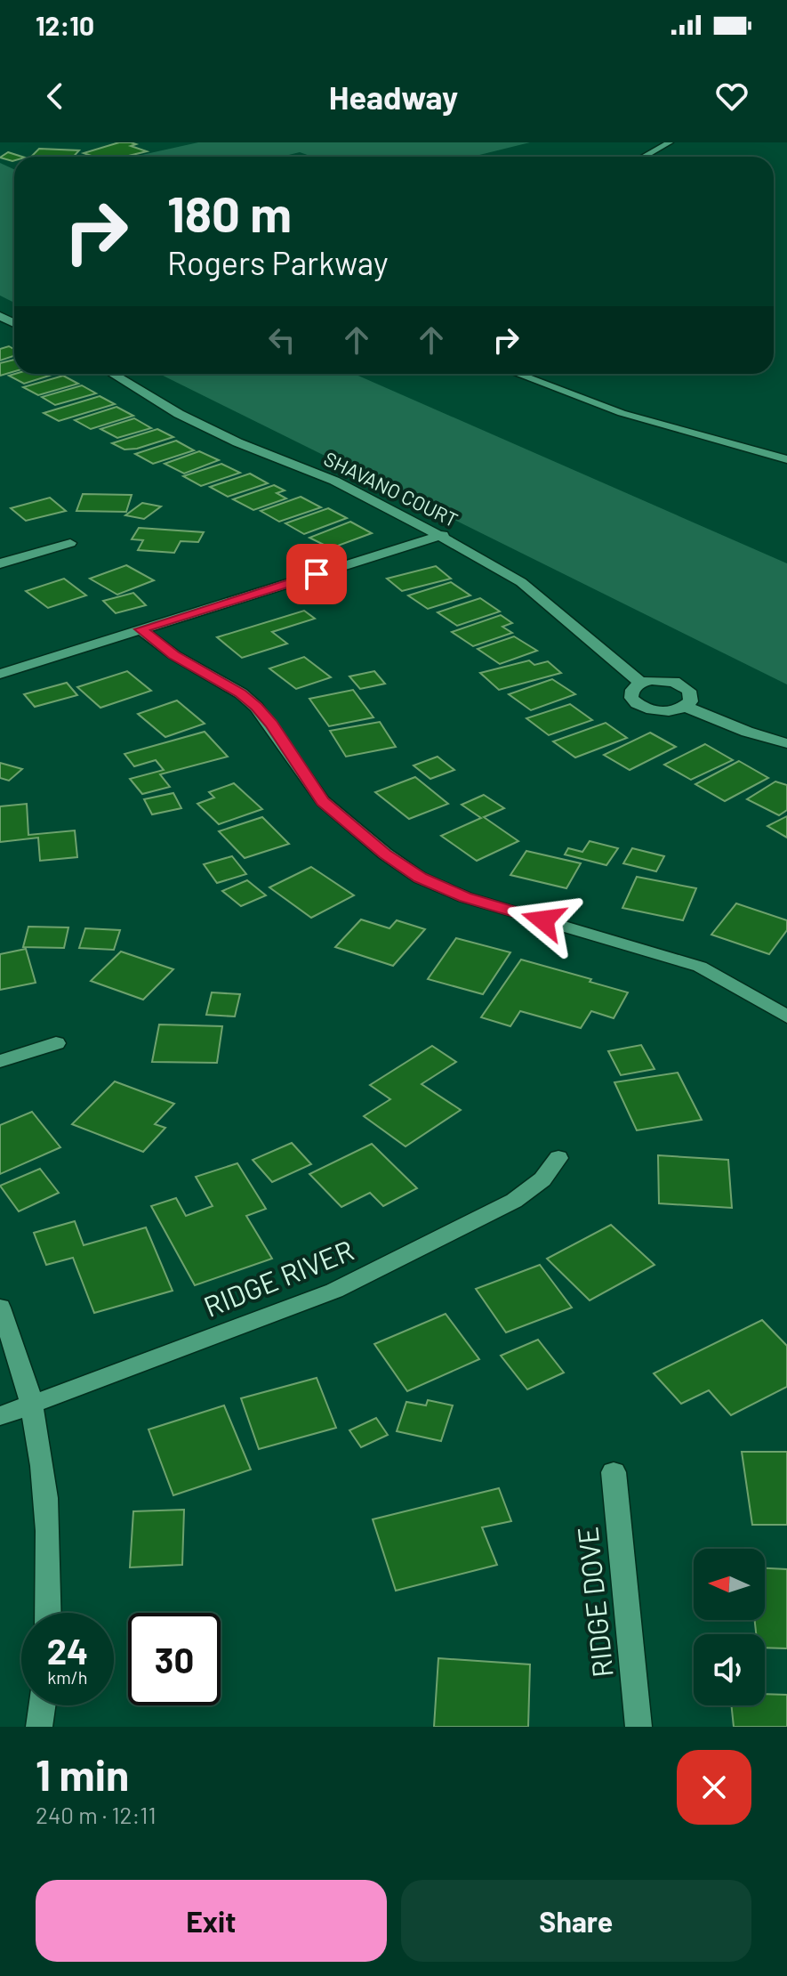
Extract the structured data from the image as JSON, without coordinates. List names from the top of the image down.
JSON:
{
  "streets": {
    "street": ["SHAVANO COURT", "RIDGE RIVER", "RIDGE DOVE"]
  },
  "north": "left",
  "page": {
    "status": "12:10",
    "header": "Headway",
    "turn": ["180 m", "Rogers Parkway"],
    "speed": "24 km/h",
    "limit": "30",
    "heading": ["1 min", "240 m · 12:11"],
    "buttons": ["Exit", "Share"]
  }
}
